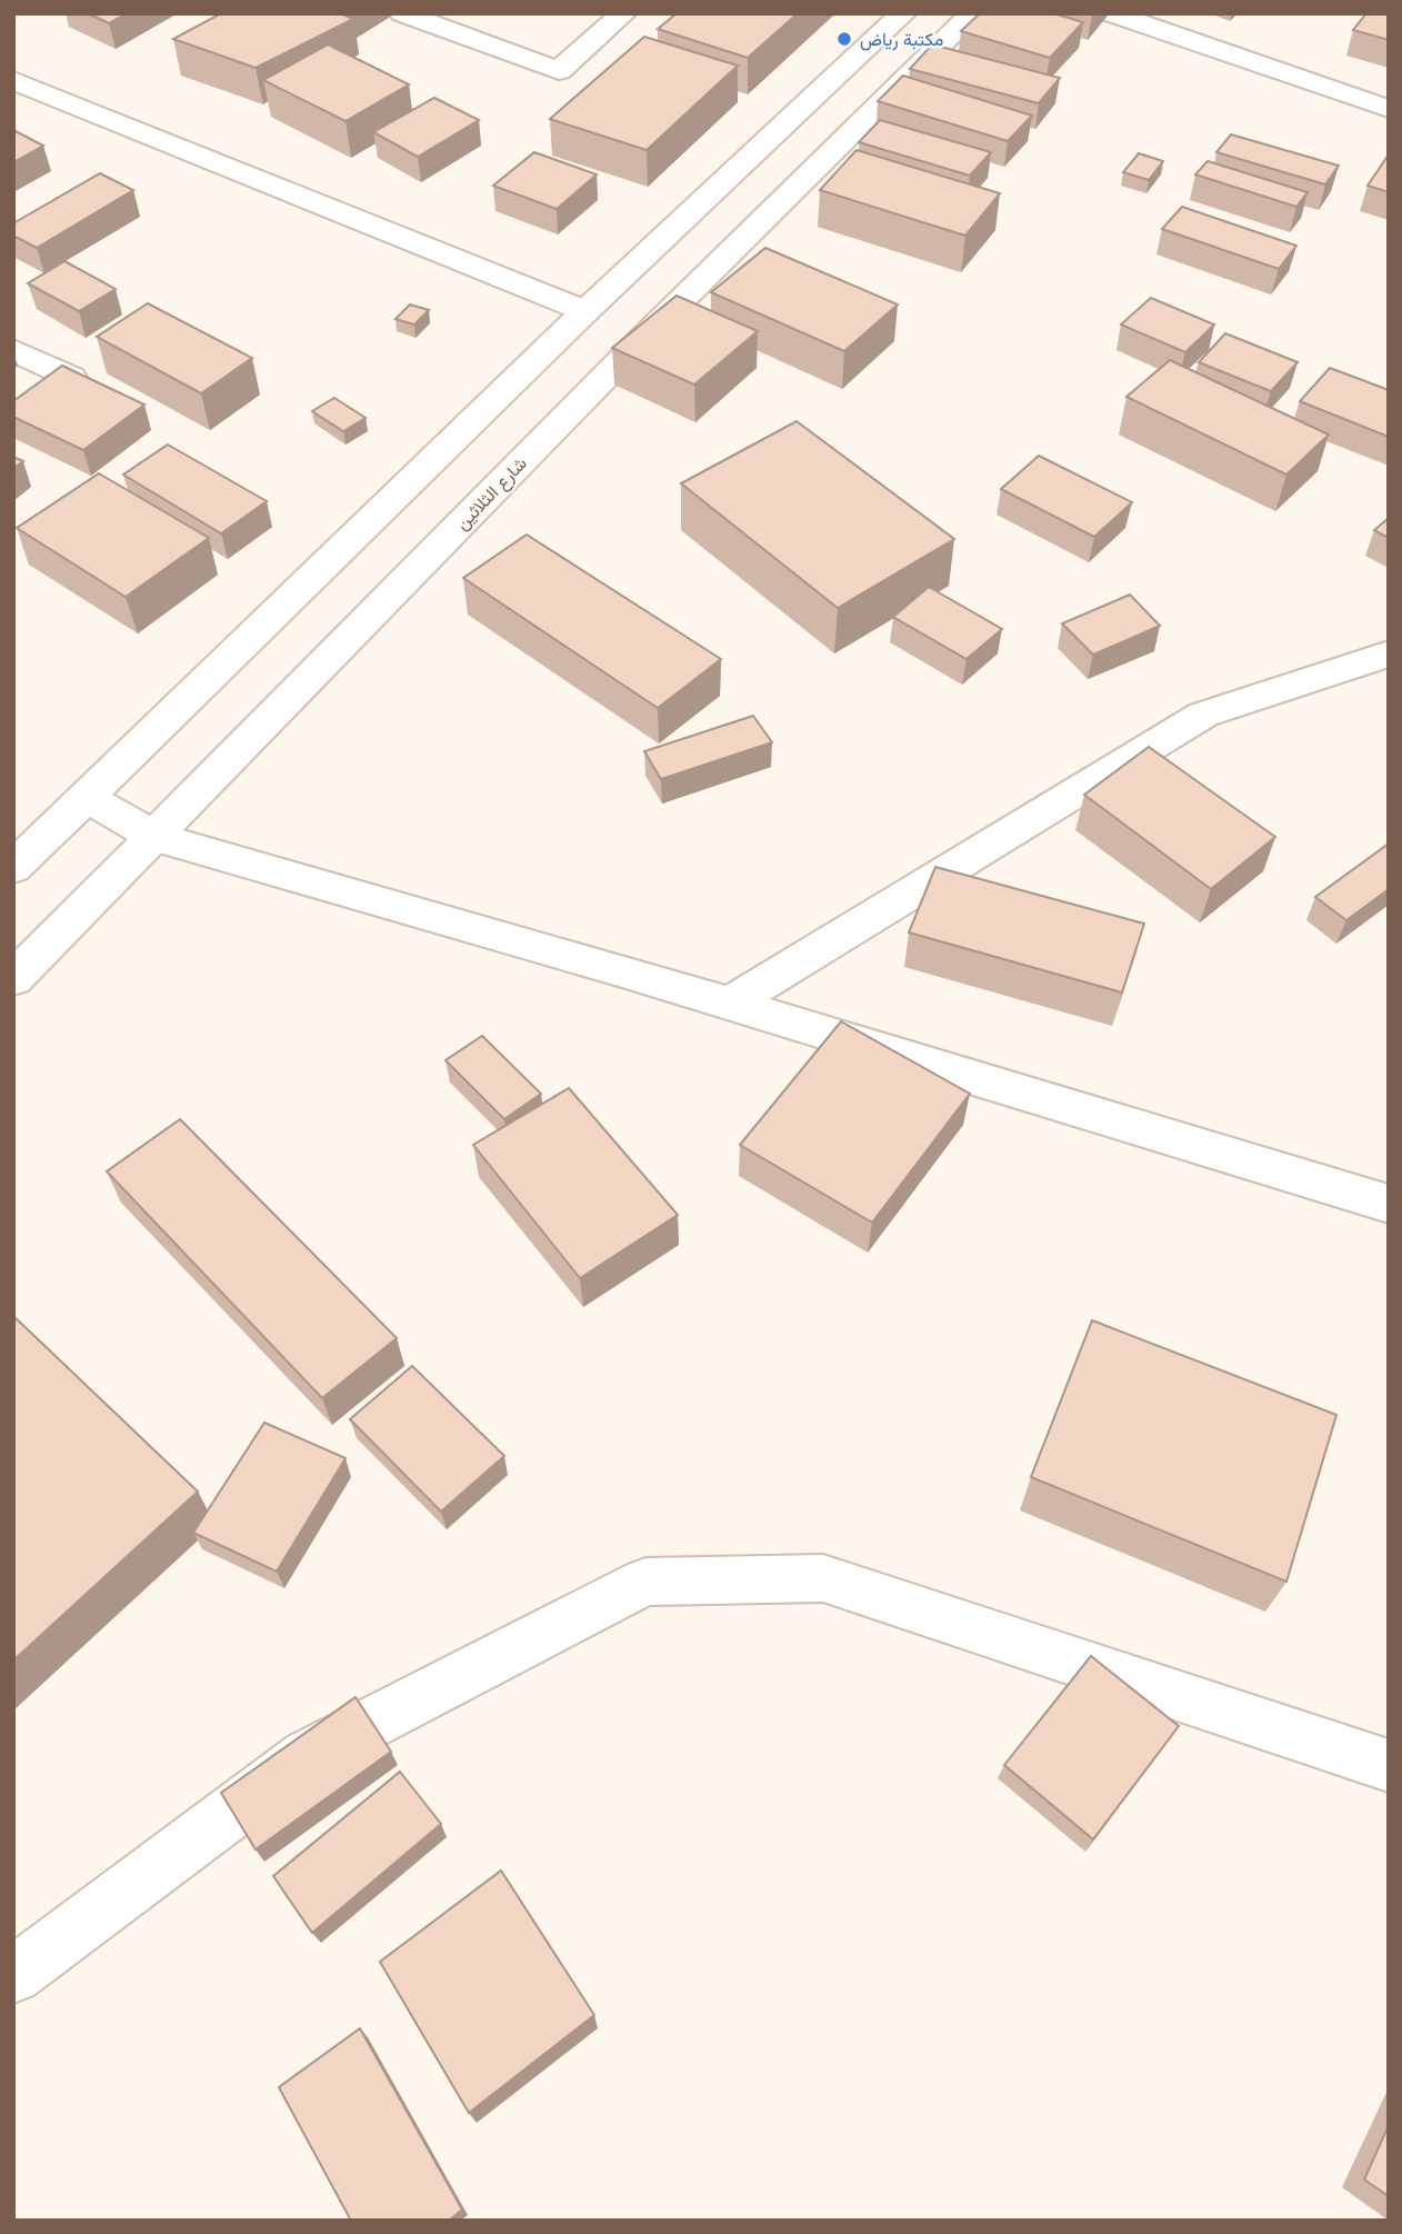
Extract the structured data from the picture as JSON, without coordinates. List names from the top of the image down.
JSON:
{
  "streets": {
    "street": ["شارع الثلاثين"]
  },
  "places": ["مكتبة رياض"]
}
